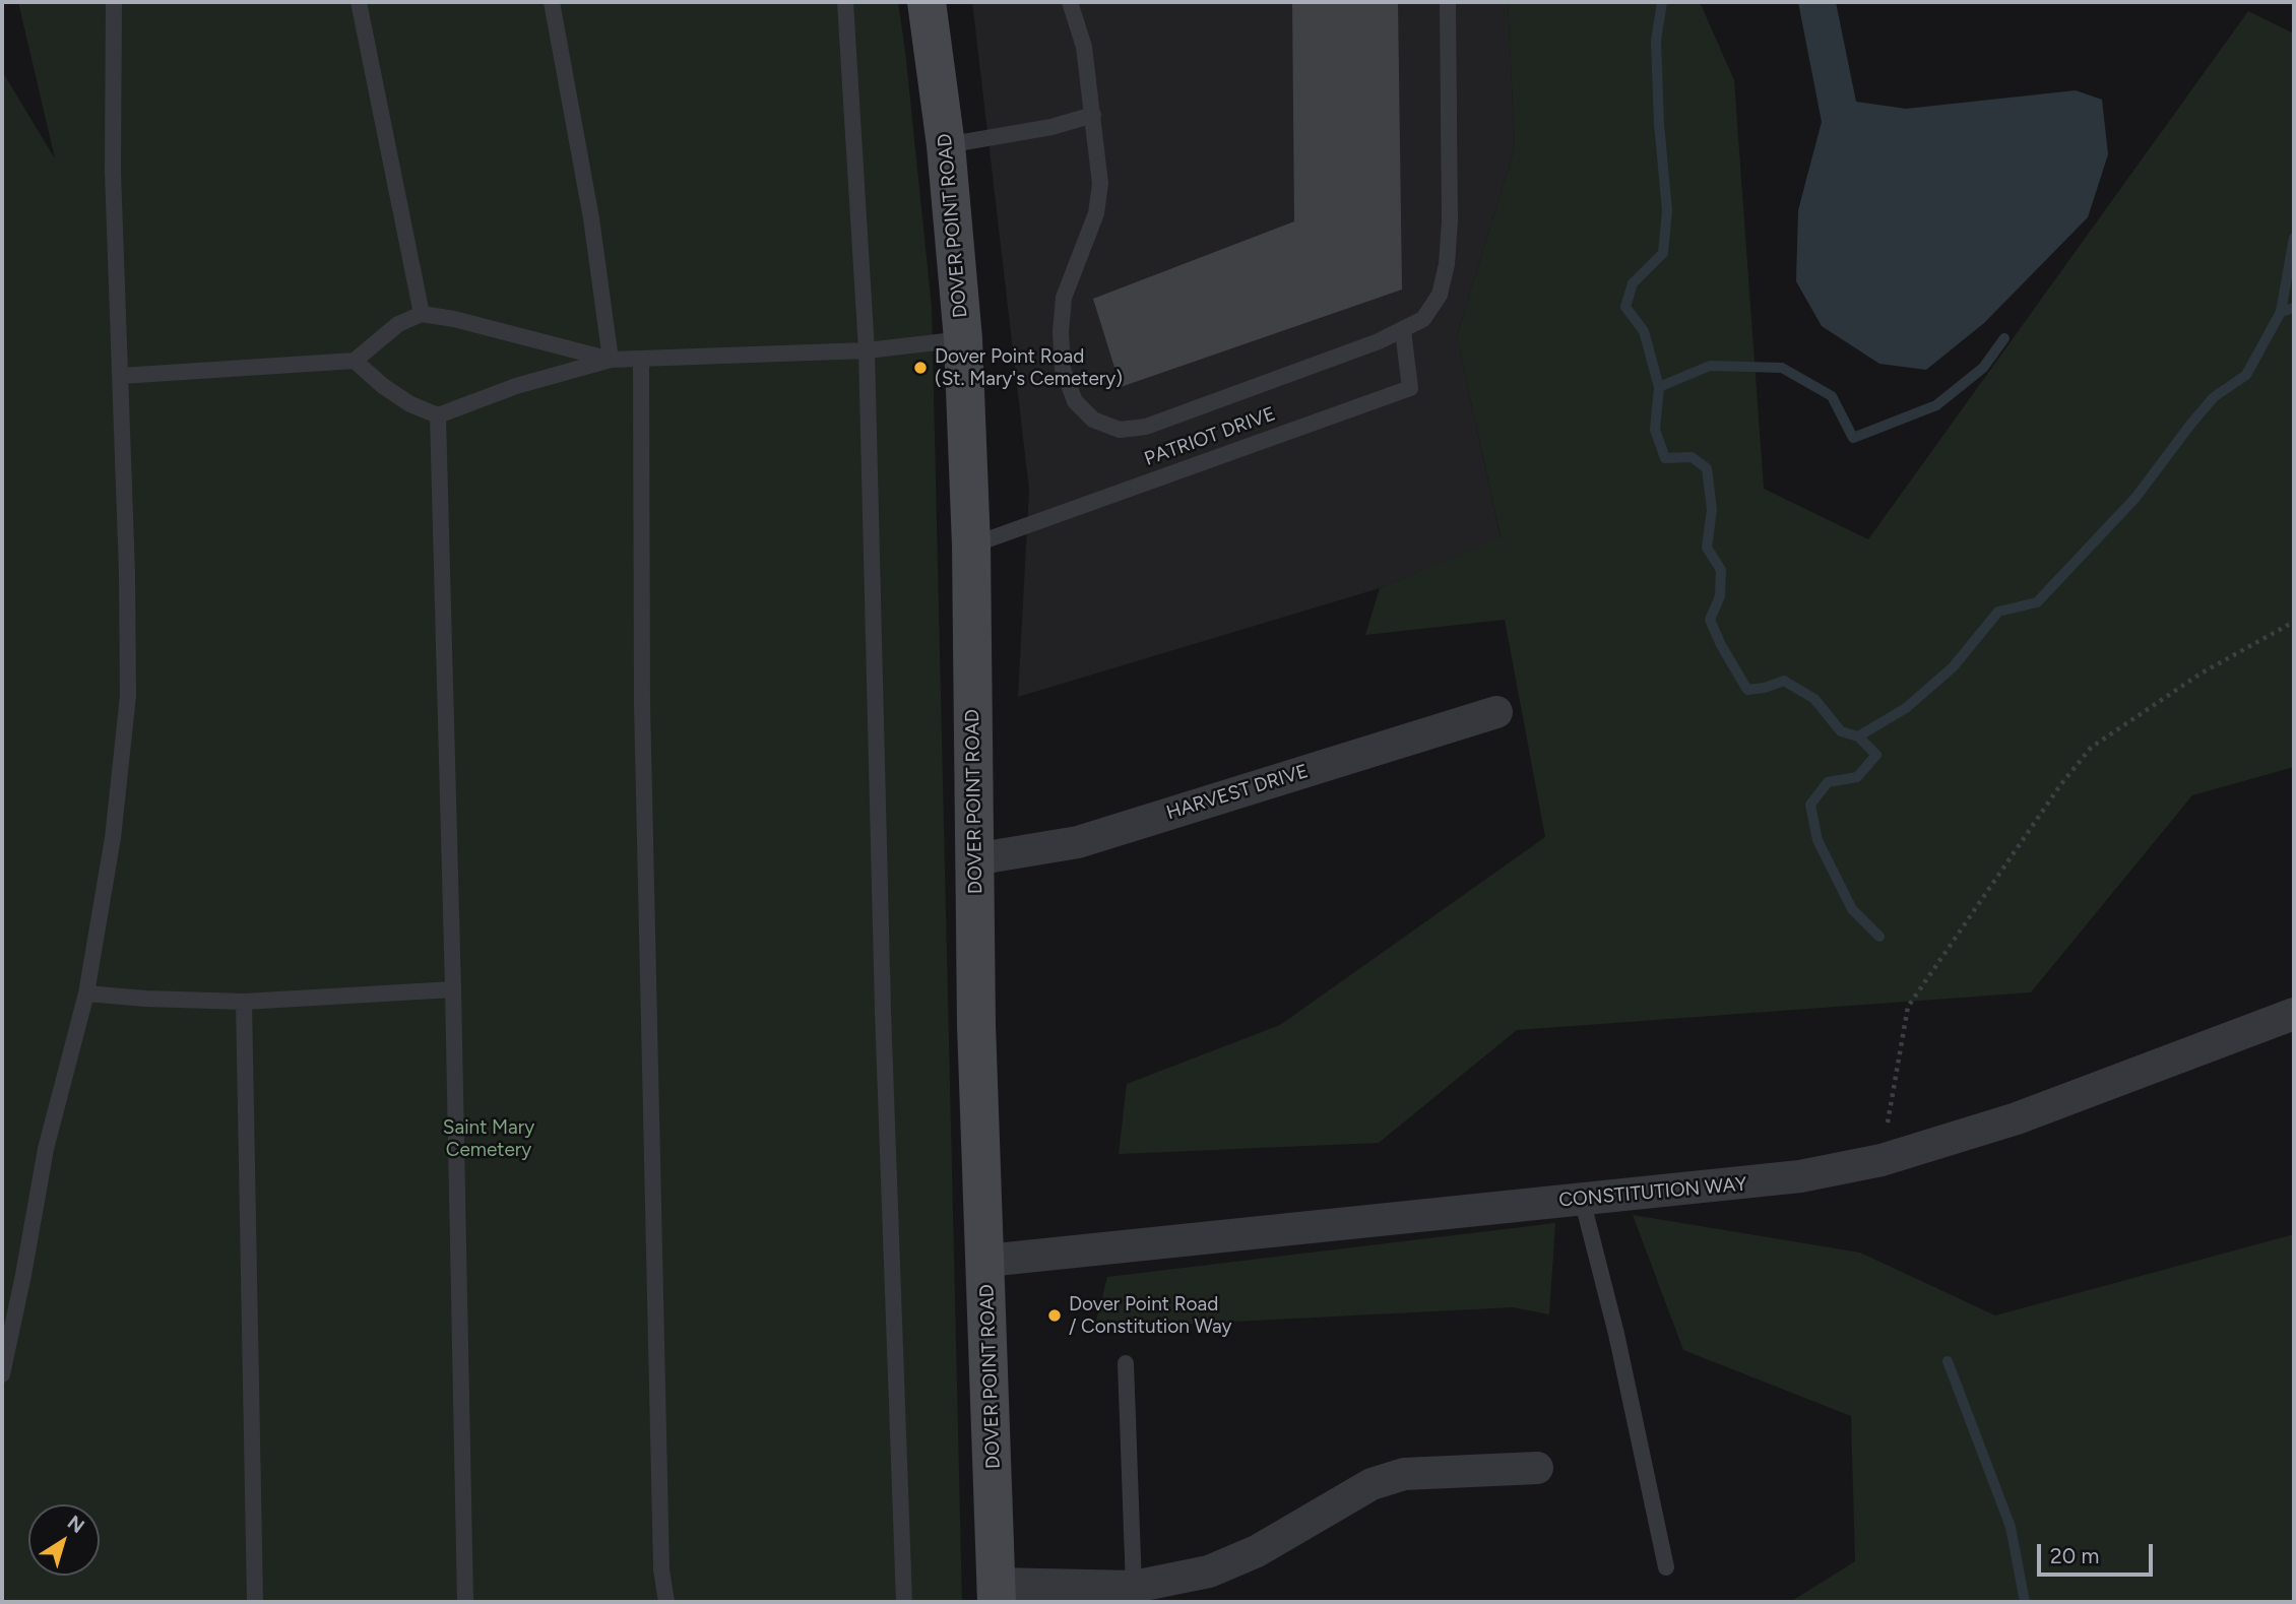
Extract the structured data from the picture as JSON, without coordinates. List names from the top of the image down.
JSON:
{
  "streets": {
    "main road": ["DOVER POINT ROAD"],
    "street": ["HARVEST DRIVE", "CONSTITUTION WAY"],
    "lane": ["PATRIOT DRIVE"]
  },
  "crossings": [
    ["DOVER POINT ROAD", "PATRIOT DRIVE"],
    ["DOVER POINT ROAD", "HARVEST DRIVE"],
    ["DOVER POINT ROAD", "CONSTITUTION WAY"]
  ],
  "parks": ["Saint Mary Cemetery"],
  "places": ["Dover Point Road (St. Mary's Cemetery)", "Dover Point Road / Constitution Way"],
  "scale_bar": "20 m",
  "north": "top right"
}
